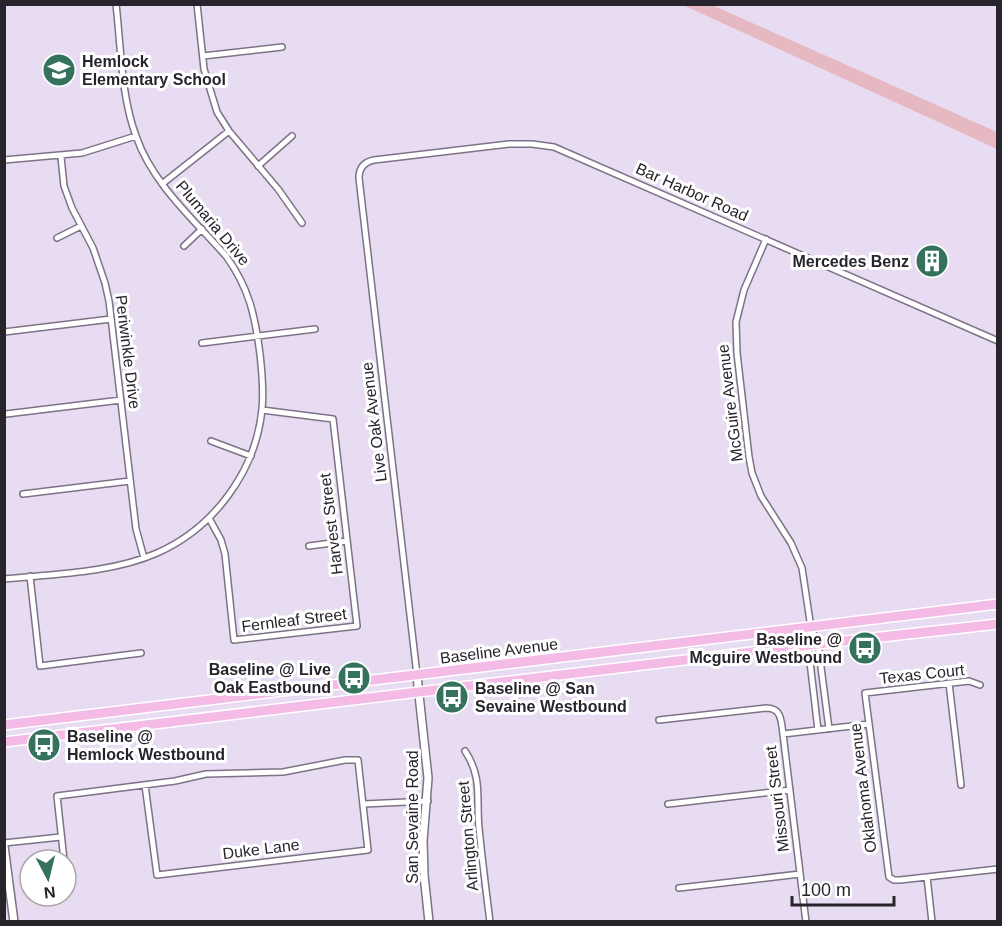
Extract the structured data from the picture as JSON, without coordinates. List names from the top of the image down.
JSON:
{
  "streets": {
    "main road": ["Baseline Avenue"],
    "street": [
      "Bar Harbor Road",
      "Plumaria Drive",
      "Periwinkle Drive",
      "McGuire Avenue",
      "Live Oak Avenue",
      "Harvest Street",
      "Fernleaf Street",
      "Texas Court",
      "Oklahoma Avenue",
      "Missouri Street",
      "San Sevaine Road",
      "Arlington Street",
      "Duke Lane"
    ]
  },
  "crossings": [
    ["Bar Harbor Road", "McGuire Avenue"],
    ["Bar Harbor Road", "Live Oak Avenue"],
    ["Plumaria Drive", "Periwinkle Drive"],
    ["Plumaria Drive", "Harvest Street"],
    ["Plumaria Drive", "Fernleaf Street"],
    ["McGuire Avenue", "Baseline Avenue"],
    ["Live Oak Avenue", "Baseline Avenue"],
    ["Live Oak Avenue", "San Sevaine Road"],
    ["Harvest Street", "Fernleaf Street"],
    ["Baseline Avenue", "San Sevaine Road"],
    ["Texas Court", "Oklahoma Avenue"]
  ],
  "places": {
    "school or university": ["Hemlock Elementary School"],
    "building": ["Mercedes Benz"],
    "bus stop": [
      "Baseline @ Mcguire Westbound",
      "Baseline @ Live Oak Eastbound",
      "Baseline @ San Sevaine Westbound",
      "Baseline @ Hemlock Westbound"
    ]
  },
  "scale_bar": "100 m",
  "north": "bottom"
}
